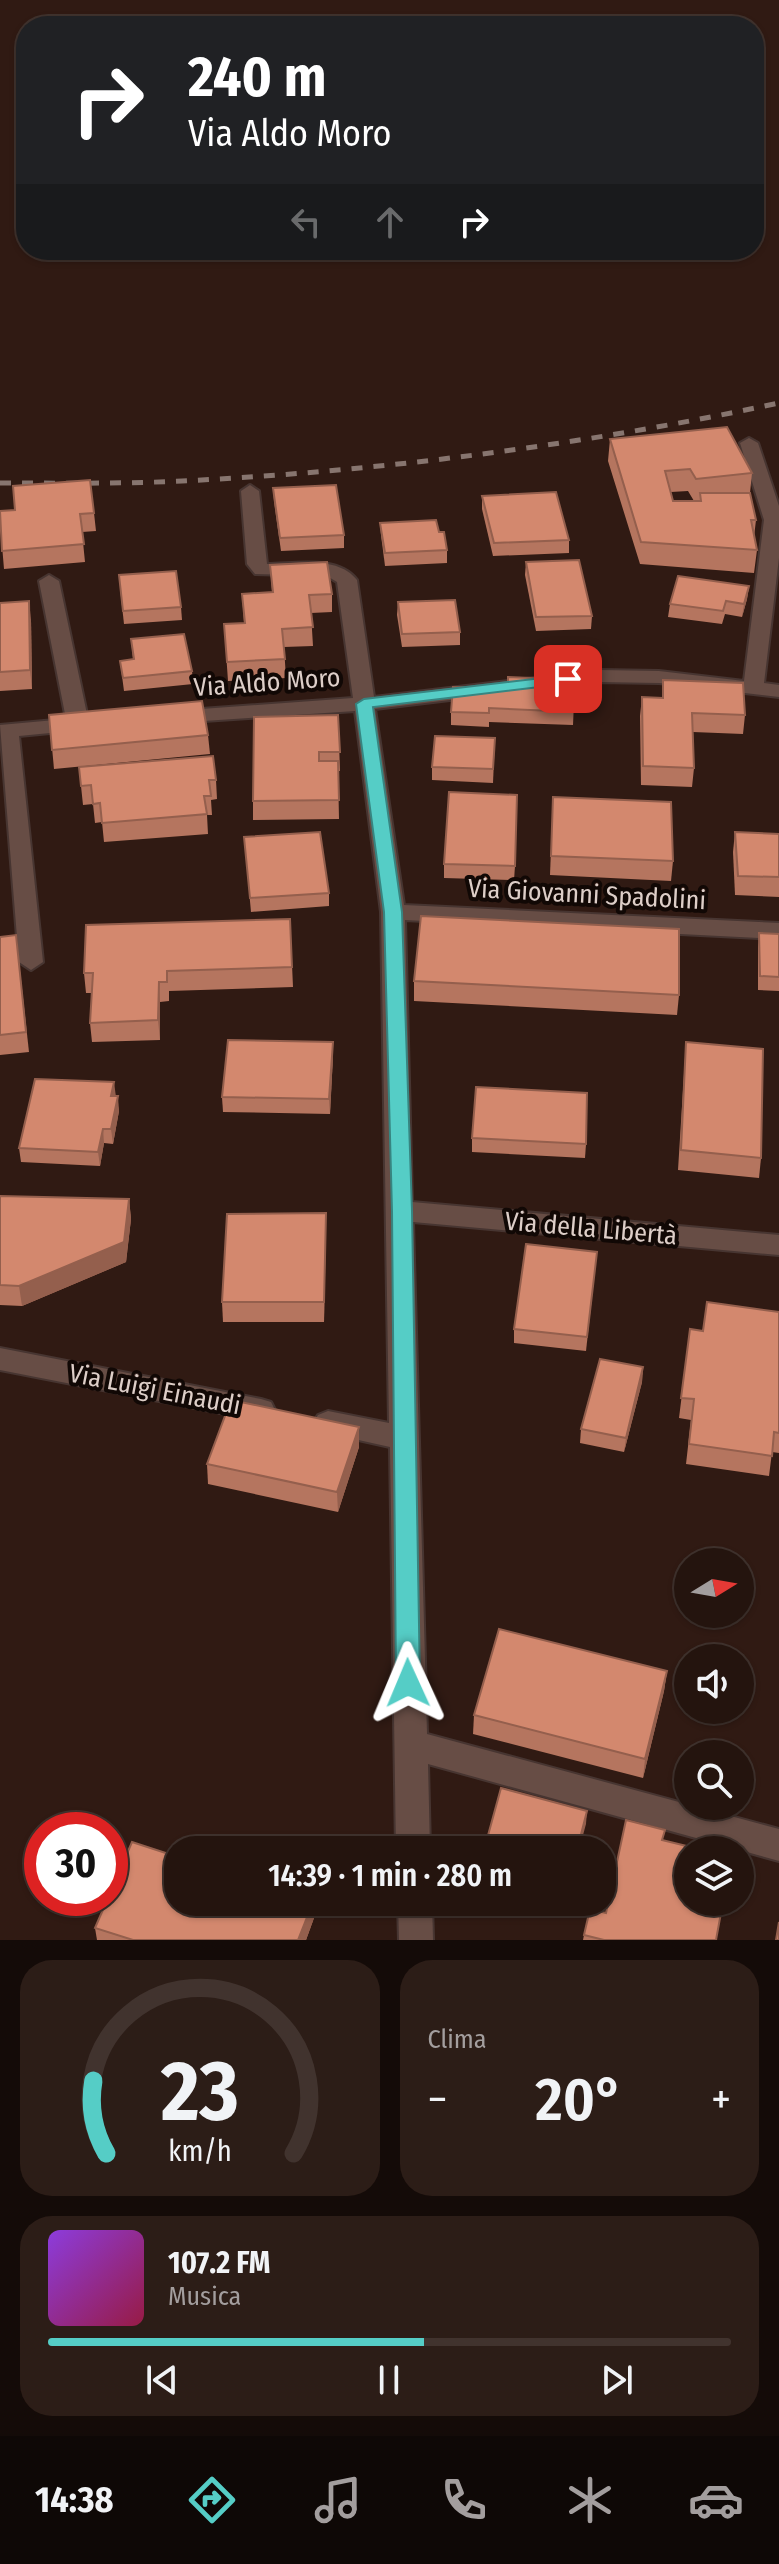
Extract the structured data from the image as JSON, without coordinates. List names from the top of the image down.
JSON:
{
  "streets": {
    "street": [
      "Via Aldo Moro",
      "Via Giovanni Spadolini",
      "Via della Libertà",
      "Via Luigi Einaudi"
    ]
  },
  "north": "right",
  "page": {
    "turn": ["240 m", "Via Aldo Moro"],
    "limit": "30",
    "trip": "14:39 · 1 min · 280 m",
    "tile": "Clima",
    "heat": ["−", "20°", "+"],
    "song": ["107.2 FM", "Musica"],
    "tabs": "14:38",
    "gauge": ["23", "km/h"]
  }
}
